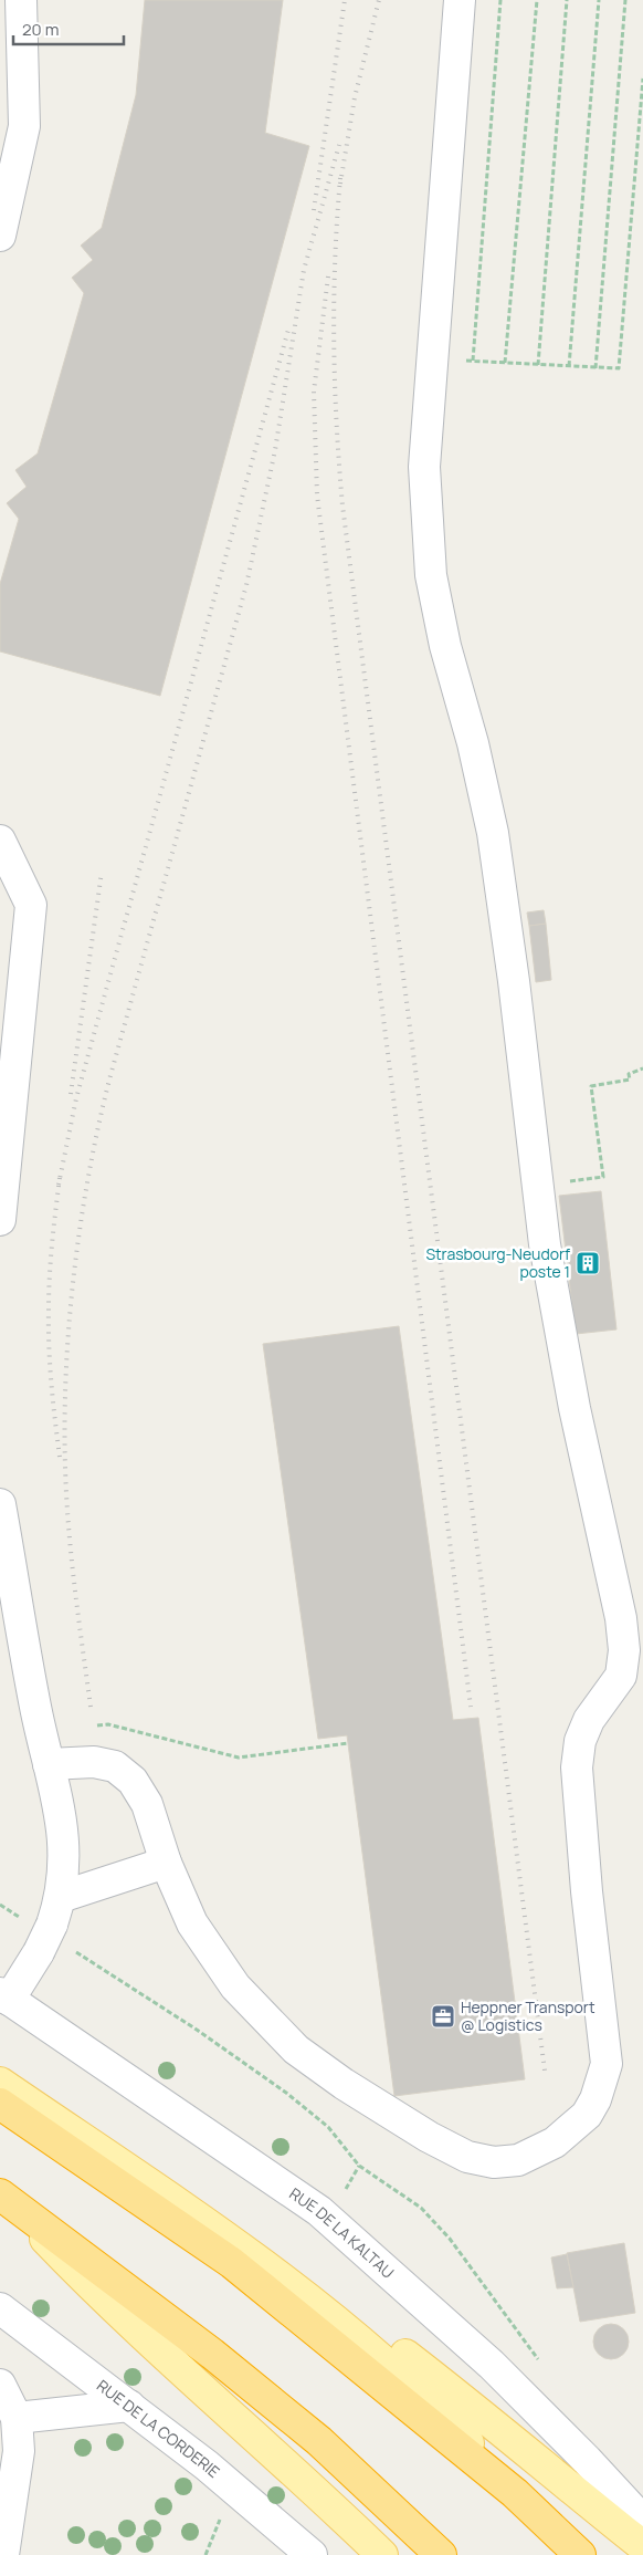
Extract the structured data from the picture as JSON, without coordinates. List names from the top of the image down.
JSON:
{
  "streets": {
    "street": ["RUE DE LA KALTAU", "RUE DE LA CORDERIE"]
  },
  "places": {
    "building": ["Strasbourg-Neudorf poste 1"],
    "office": ["Heppner Transport @ Logistics"]
  },
  "scale_bar": "20 m"
}
